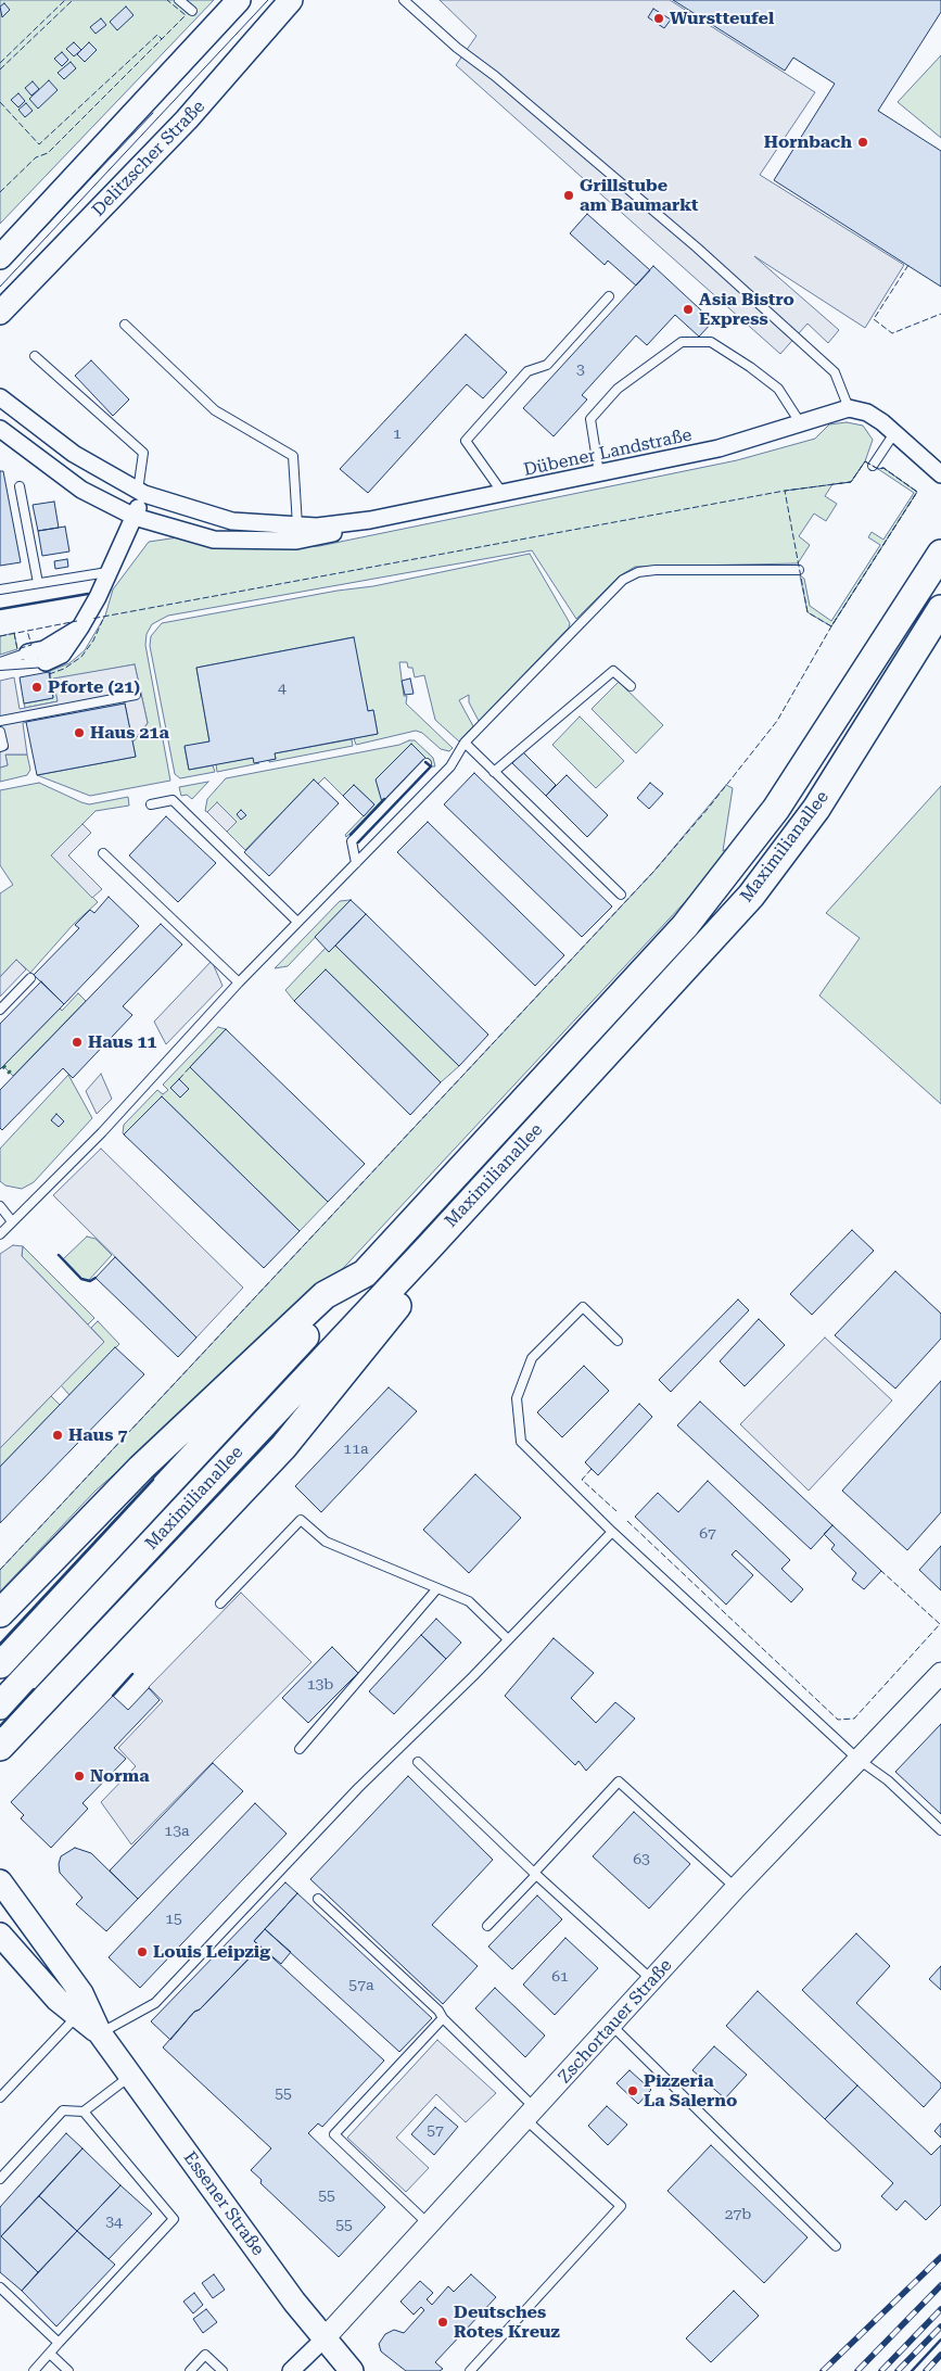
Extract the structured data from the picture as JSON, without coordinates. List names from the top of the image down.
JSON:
{
  "streets": {
    "highway": ["Maximilianallee"],
    "main road": ["Delitzscher Straße", "Essener Straße"],
    "street": ["Dübener Landstraße", "Zschortauer Straße"]
  },
  "crossings": [
    ["Zschortauer Straße", "Essener Straße"]
  ],
  "places": [
    "Wurstteufel",
    "Hornbach",
    "Grillstube am Baumarkt",
    "Asia Bistro Express",
    "Pforte (21)",
    "Haus 21a",
    "Haus 11",
    "Haus 7",
    "Norma",
    "Louis Leipzig",
    "Pizzeria La Salerno",
    "Deutsches Rotes Kreuz"
  ],
  "house_numbers": [
    "3",
    "1",
    "4",
    "11a",
    "67",
    "13b",
    "13a",
    "63",
    "15",
    "61",
    "57a",
    "55",
    "57",
    "55",
    "27b",
    "34",
    "55"
  ]
}
